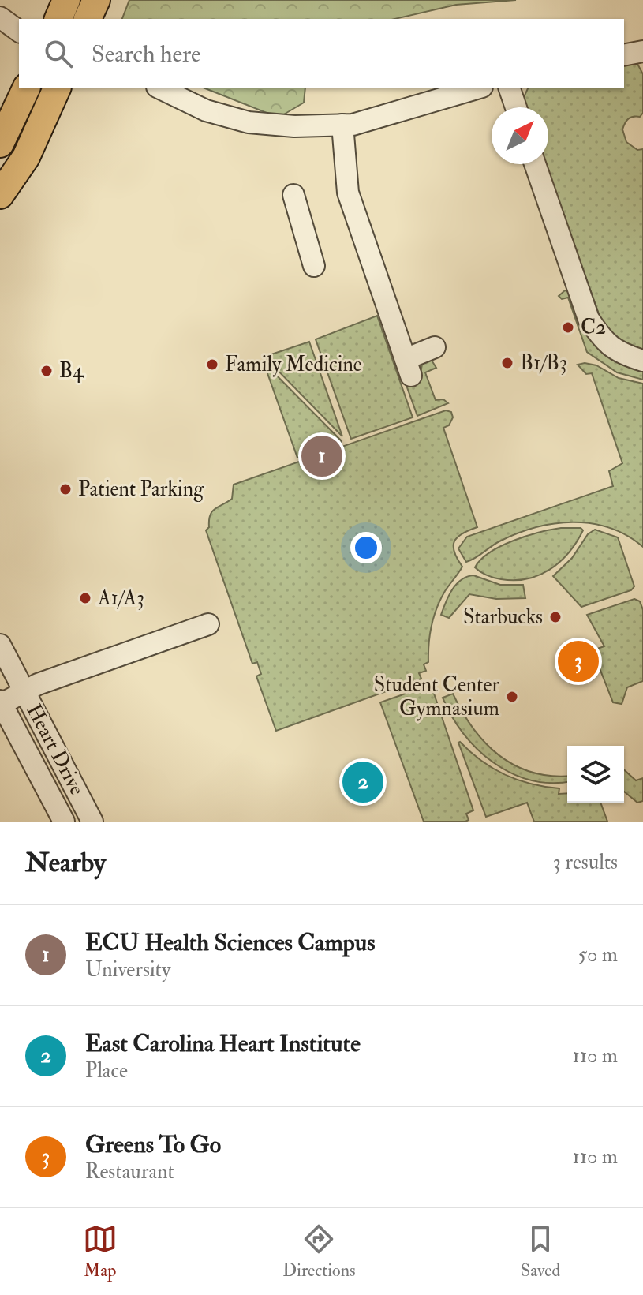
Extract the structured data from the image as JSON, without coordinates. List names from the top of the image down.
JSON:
{
  "streets": {
    "street": ["Heart Drive"]
  },
  "places": [
    "C2",
    "B1/B3",
    "Family Medicine",
    "B4",
    "Patient Parking",
    "A1/A3",
    "Starbucks",
    "Student Center Gymnasium"
  ],
  "north": "top right",
  "page": {
    "search": "Search here",
    "pins": ["1", "3", "2"],
    "heading": ["Nearby", "3 results"],
    "list": [
      {
        "mark": "1",
        "name": "ECU Health Sciences Campus",
        "note": "University",
        "value": "50 m"
      },
      {
        "mark": "2",
        "name": "East Carolina Heart Institute",
        "note": "Place",
        "value": "110 m"
      },
      {
        "mark": "3",
        "name": "Greens To Go",
        "note": "Restaurant",
        "value": "110 m"
      }
    ],
    "nav": ["Map", "Directions", "Saved"]
  }
}
